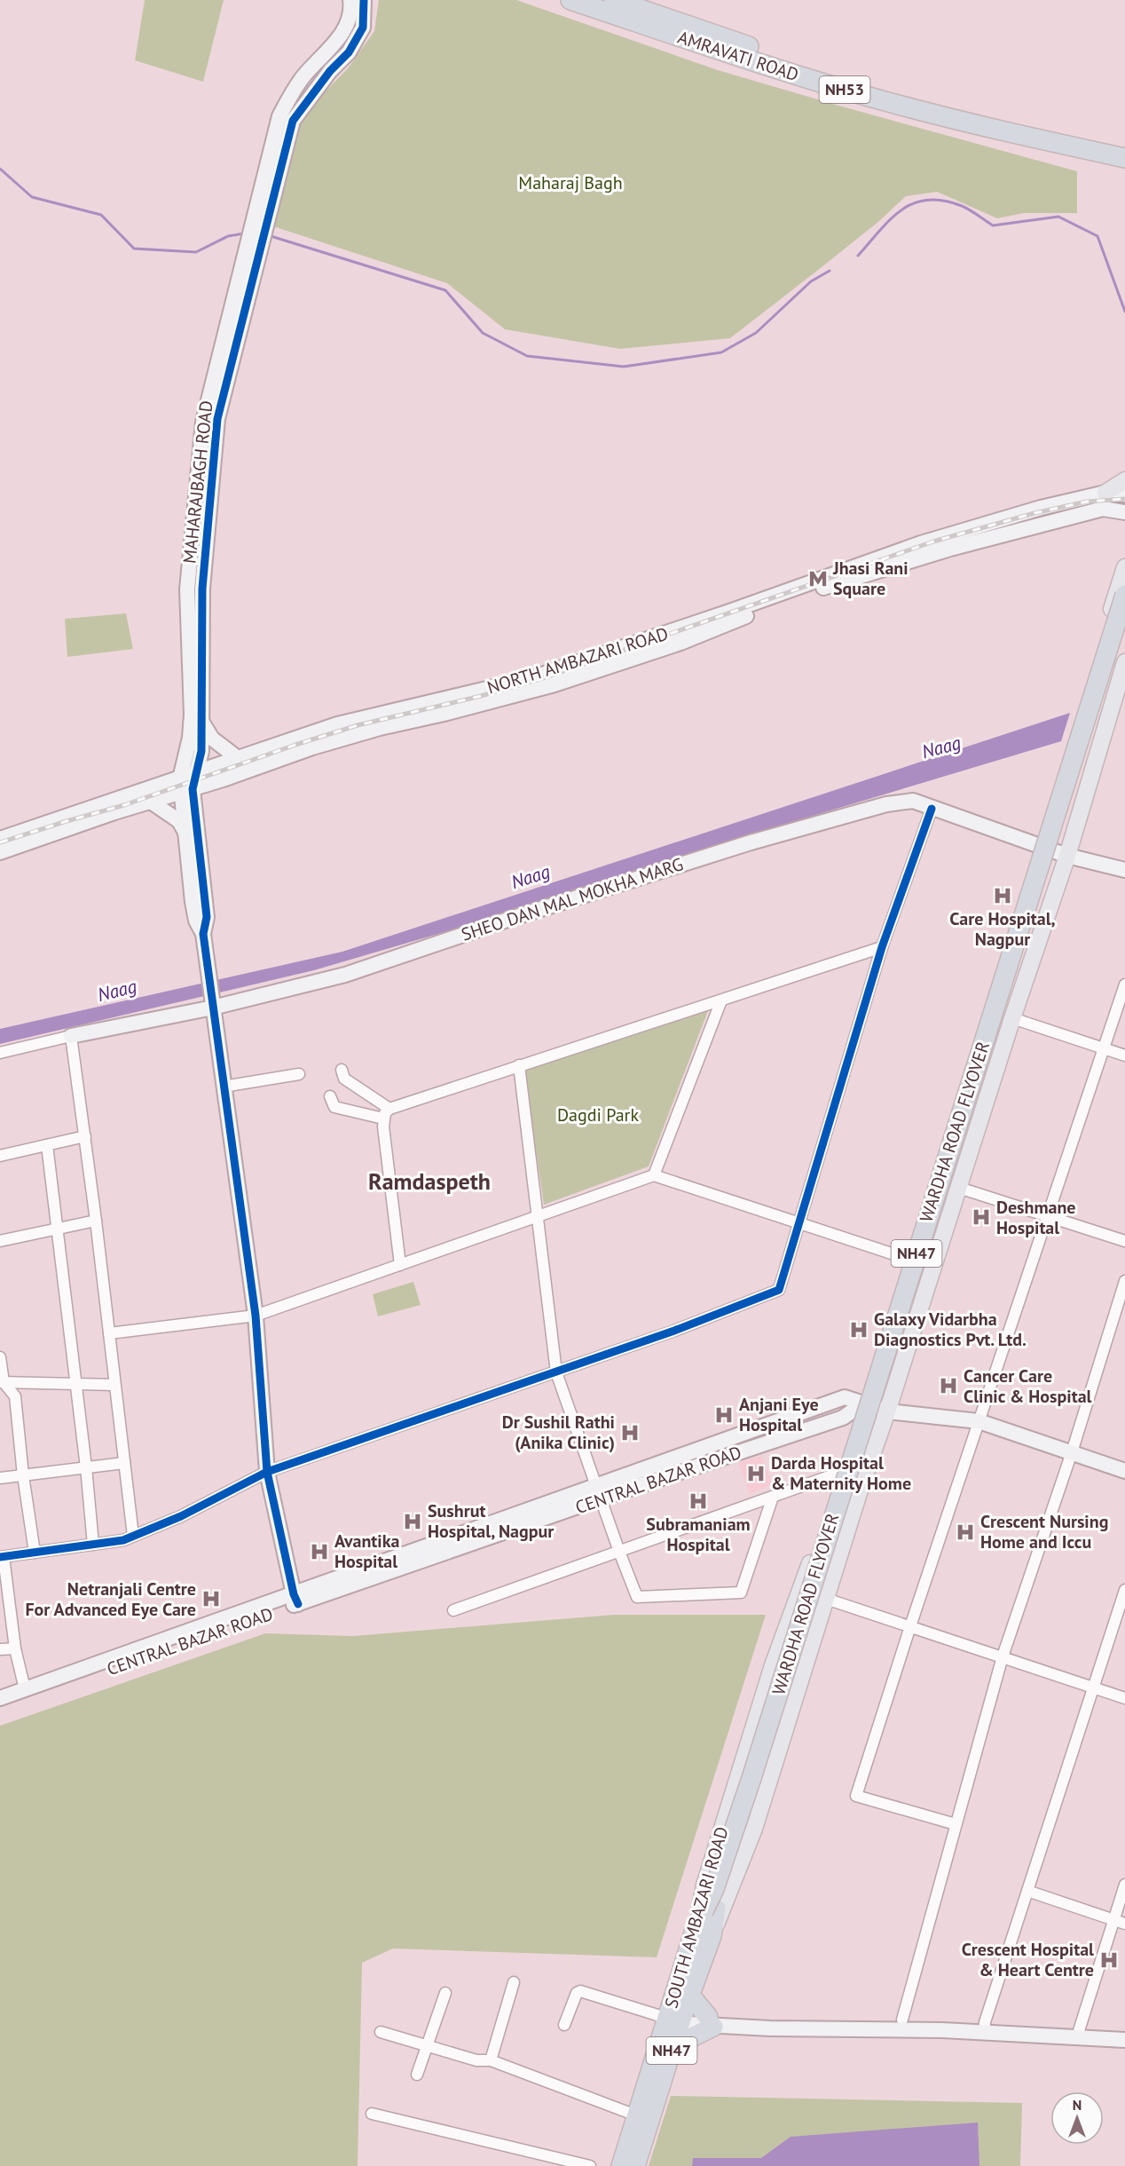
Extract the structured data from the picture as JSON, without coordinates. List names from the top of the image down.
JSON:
{
  "streets": {
    "highway": [
      "AMRAVATI ROAD",
      "NH53",
      "WARDHA ROAD FLYOVER",
      "NH47",
      "SOUTH AMBAZARI ROAD"
    ],
    "main road": [
      "MAHARAJBAGH ROAD",
      "NORTH AMBAZARI ROAD",
      "SHEO DAN MAL MOKHA MARG",
      "CENTRAL BAZAR ROAD"
    ]
  },
  "crossings": [
    ["MAHARAJBAGH ROAD", "NORTH AMBAZARI ROAD"],
    ["SHEO DAN MAL MOKHA MARG", "SOUTH AMBAZARI ROAD"],
    ["WARDHA ROAD FLYOVER", "NH47"],
    ["NH47", "SOUTH AMBAZARI ROAD"],
    ["CENTRAL BAZAR ROAD", "SOUTH AMBAZARI ROAD"]
  ],
  "districts": ["Ramdaspeth"],
  "water": ["Naag"],
  "parks": ["Maharaj Bagh", "Dagdi Park"],
  "places": {
    "metro station": ["Jhasi Rani Square"],
    "hospital": [
      "Care Hospital, Nagpur",
      "Deshmane Hospital",
      "Galaxy Vidarbha Diagnostics Pvt. Ltd.",
      "Cancer Care Clinic & Hospital",
      "Anjani Eye Hospital",
      "Dr Sushil Rathi (Anika Clinic)",
      "Darda Hospital & Maternity Home",
      "Subramaniam Hospital",
      "Sushrut Hospital, Nagpur",
      "Crescent Nursing Home and Iccu",
      "Avantika Hospital",
      "Netranjali Centre For Advanced Eye Care",
      "Crescent Hospital & Heart Centre"
    ]
  },
  "north": "top"
}
